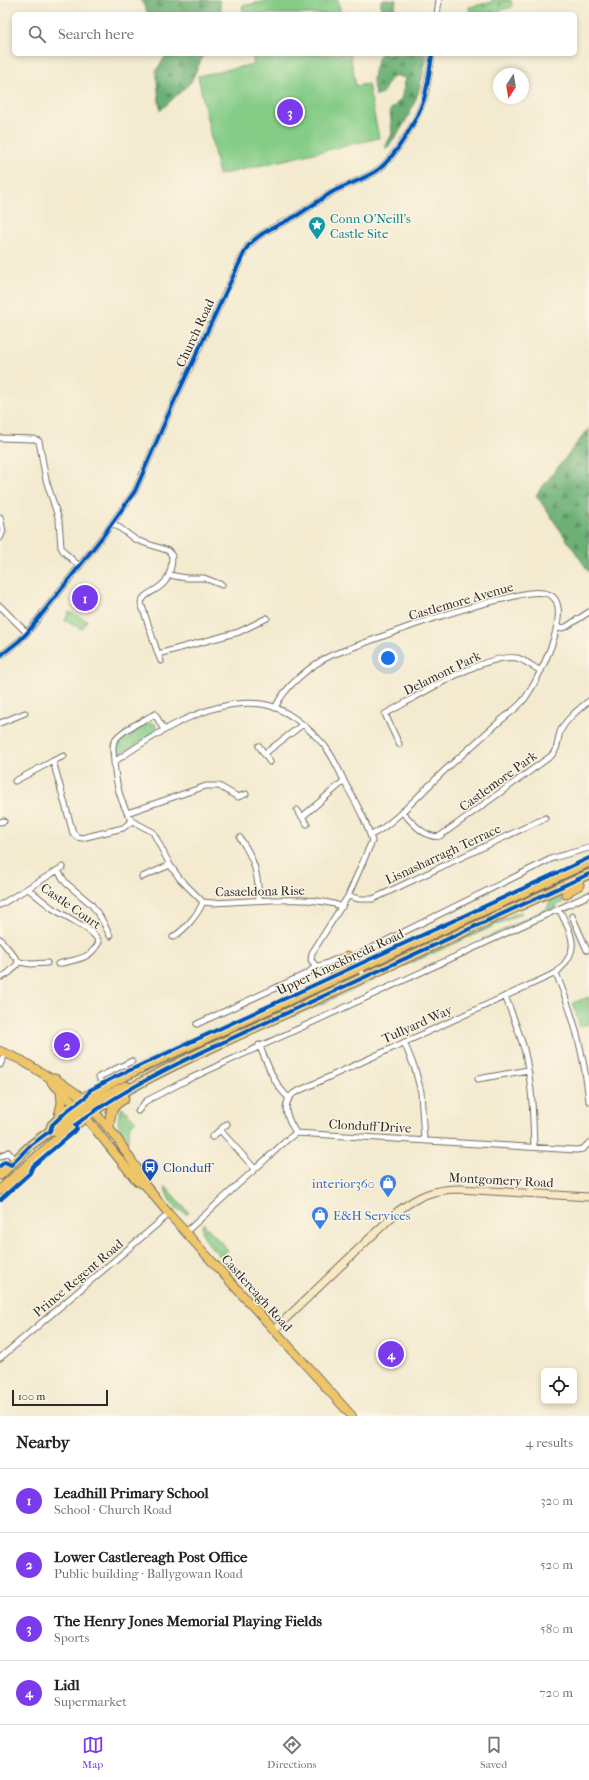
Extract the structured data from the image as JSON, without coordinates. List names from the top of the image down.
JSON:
{
  "streets": {
    "highway": ["Upper Knockbreda Road"],
    "main road": ["Castlereagh Road"],
    "street": [
      "Church Road",
      "Castlemore Avenue",
      "Delamont Park",
      "Castlemore Park",
      "Lisnasharragh Terrace",
      "Casaeldona Rise",
      "Castle Court",
      "Tullyard Way",
      "Clonduff Drive",
      "Montgomery Road",
      "Prince Regent Road"
    ]
  },
  "crossings": [
    ["Castlemore Avenue", "Delamont Park"],
    ["Castlemore Avenue", "Castlemore Park"],
    ["Upper Knockbreda Road", "Castlereagh Road"],
    ["Montgomery Road", "Castlereagh Road"],
    ["Prince Regent Road", "Castlereagh Road"]
  ],
  "places": {
    "place": ["Conn O'Neill's Castle Site"],
    "bus stop": ["Clonduff"],
    "shop": ["interior360", "E&H Services"]
  },
  "scale_bar": "100 m",
  "north": "bottom",
  "page": {
    "search": "Search here",
    "pins": [
      "3",
      "1",
      "2",
      "4"
    ],
    "scale": "100 m",
    "heading": ["Nearby", "4 results"],
    "list": [
      {
        "mark": "1",
        "name": "Leadhill Primary School",
        "note": "School · Church Road",
        "value": "320 m"
      },
      {
        "mark": "2",
        "name": "Lower Castlereagh Post Office",
        "note": "Public building · Ballygowan Road",
        "value": "520 m"
      },
      {
        "mark": "3",
        "name": "The Henry Jones Memorial Playing Fields",
        "note": "Sports",
        "value": "580 m"
      },
      {
        "mark": "4",
        "name": "Lidl",
        "note": "Supermarket",
        "value": "720 m"
      }
    ],
    "nav": ["Map", "Directions", "Saved"]
  }
}
